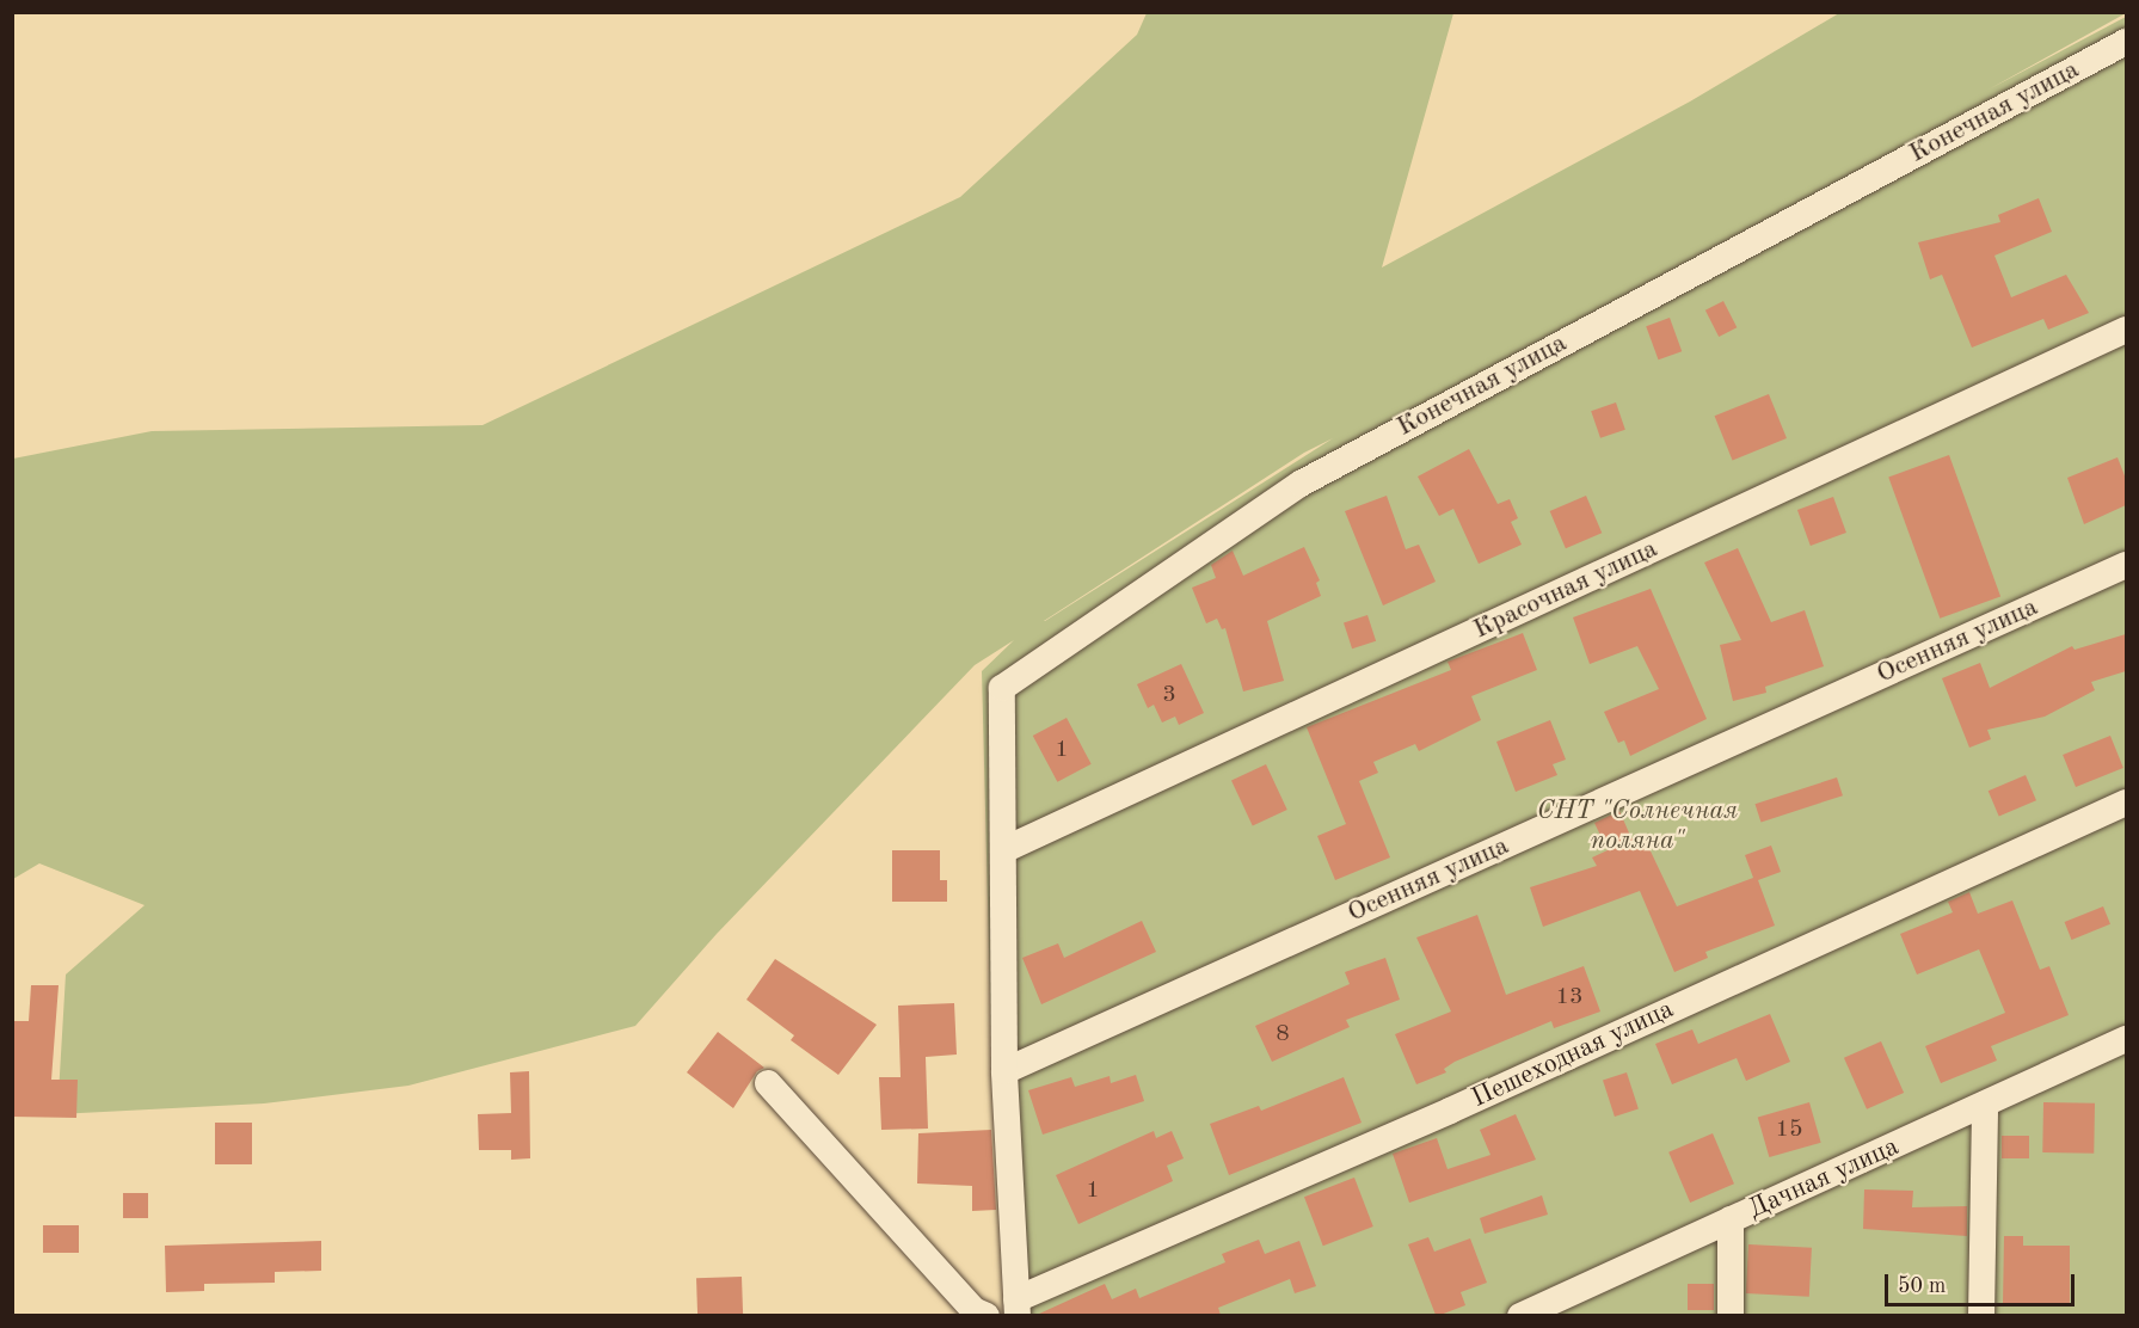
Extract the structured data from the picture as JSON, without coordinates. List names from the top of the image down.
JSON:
{
  "streets": {
    "street": [
      "Конечная улица",
      "Красочная улица",
      "Осенняя улица",
      "Пешеходная улица",
      "Дачная улица"
    ]
  },
  "crossings": [
    ["Конечная улица", "Красочная улица"]
  ],
  "parks": ["СНТ \"Солнечная поляна\""],
  "house_numbers": [
    "3",
    "1",
    "13",
    "8",
    "15",
    "1"
  ],
  "scale_bar": "50 m"
}
